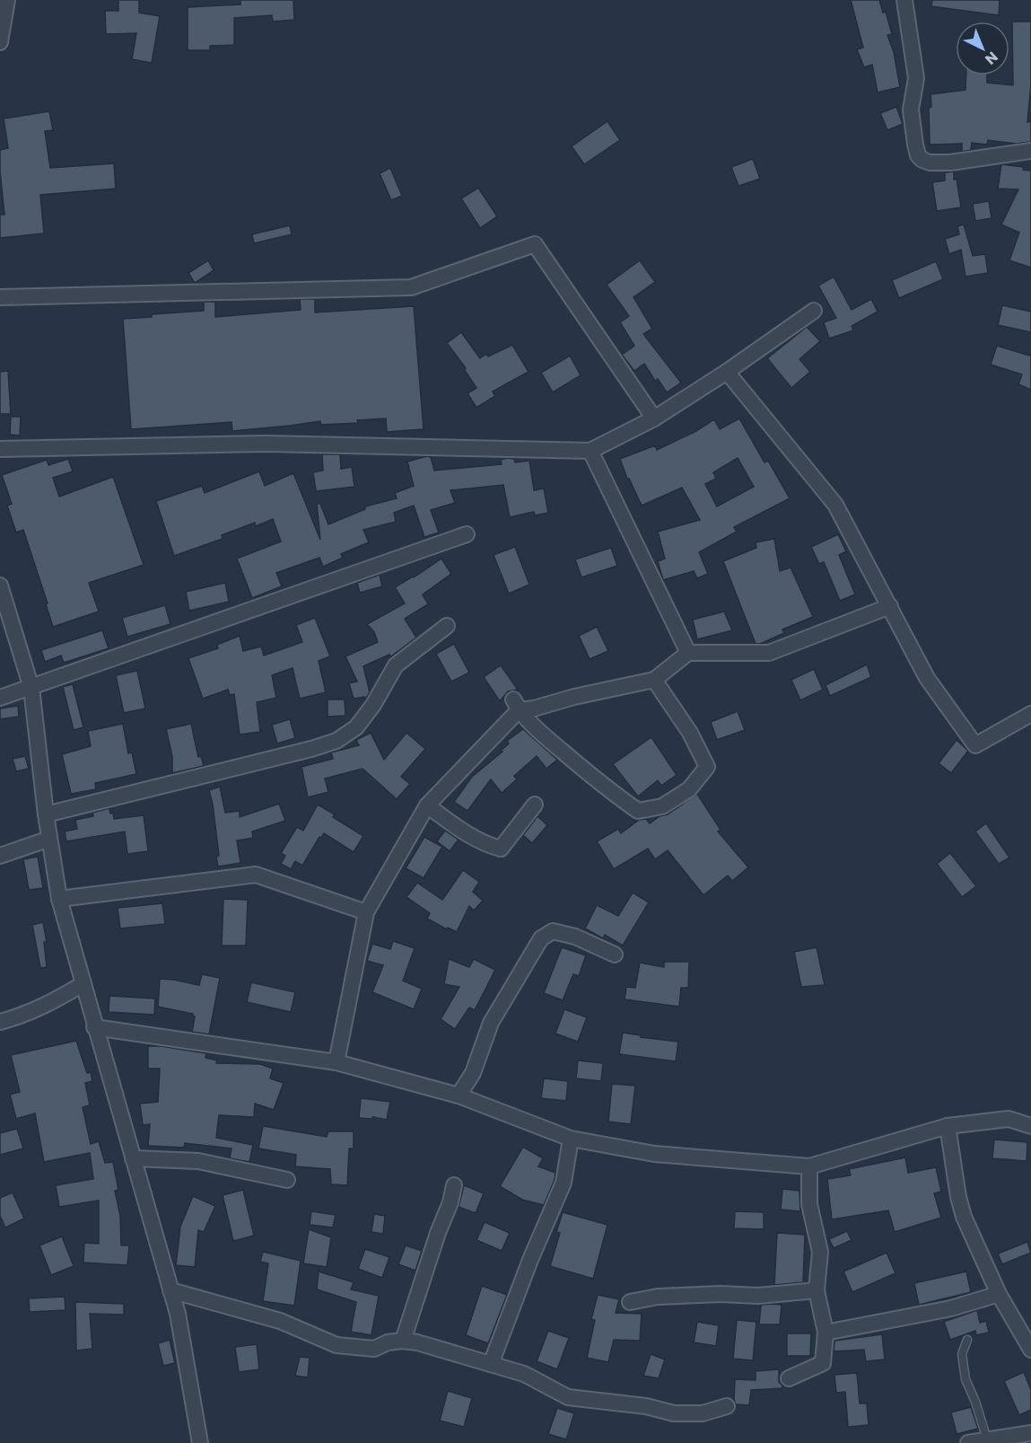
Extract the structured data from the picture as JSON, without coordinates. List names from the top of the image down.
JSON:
{
  "north": "bottom right"
}
